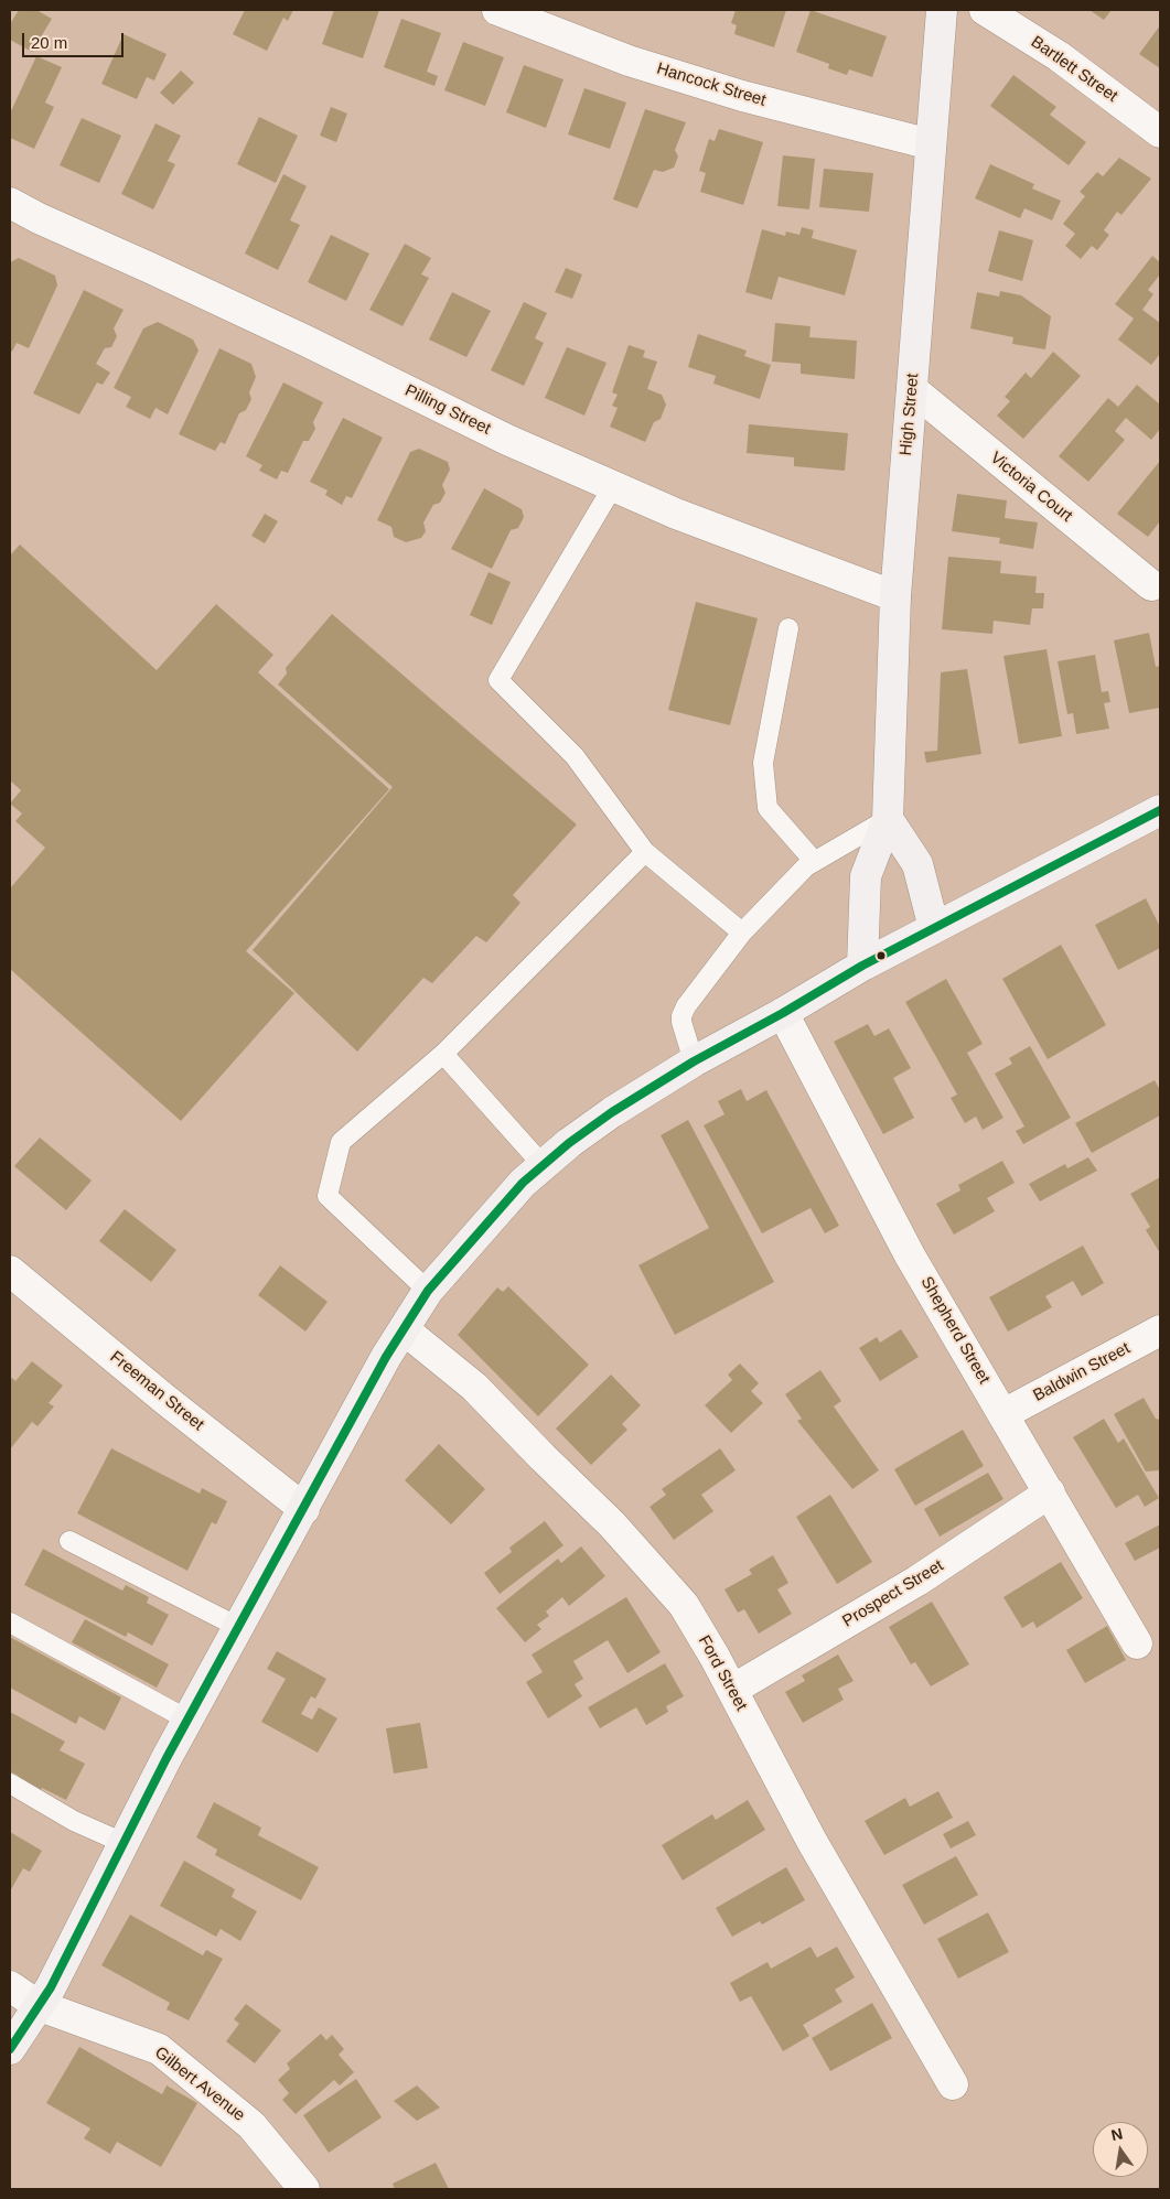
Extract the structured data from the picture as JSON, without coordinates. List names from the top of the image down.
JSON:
{
  "streets": {
    "street": [
      "Bartlett Street",
      "Hancock Street",
      "Pilling Street",
      "High Street",
      "Victoria Court",
      "Shepherd Street",
      "Baldwin Street",
      "Freeman Street",
      "Prospect Street",
      "Ford Street",
      "Gilbert Avenue"
    ]
  },
  "crossings": [
    ["Hancock Street", "High Street"],
    ["Pilling Street", "High Street"],
    ["High Street", "Victoria Court"],
    ["Shepherd Street", "Baldwin Street"],
    ["Shepherd Street", "Prospect Street"],
    ["Prospect Street", "Ford Street"]
  ],
  "scale_bar": "20 m",
  "north": "top"
}
